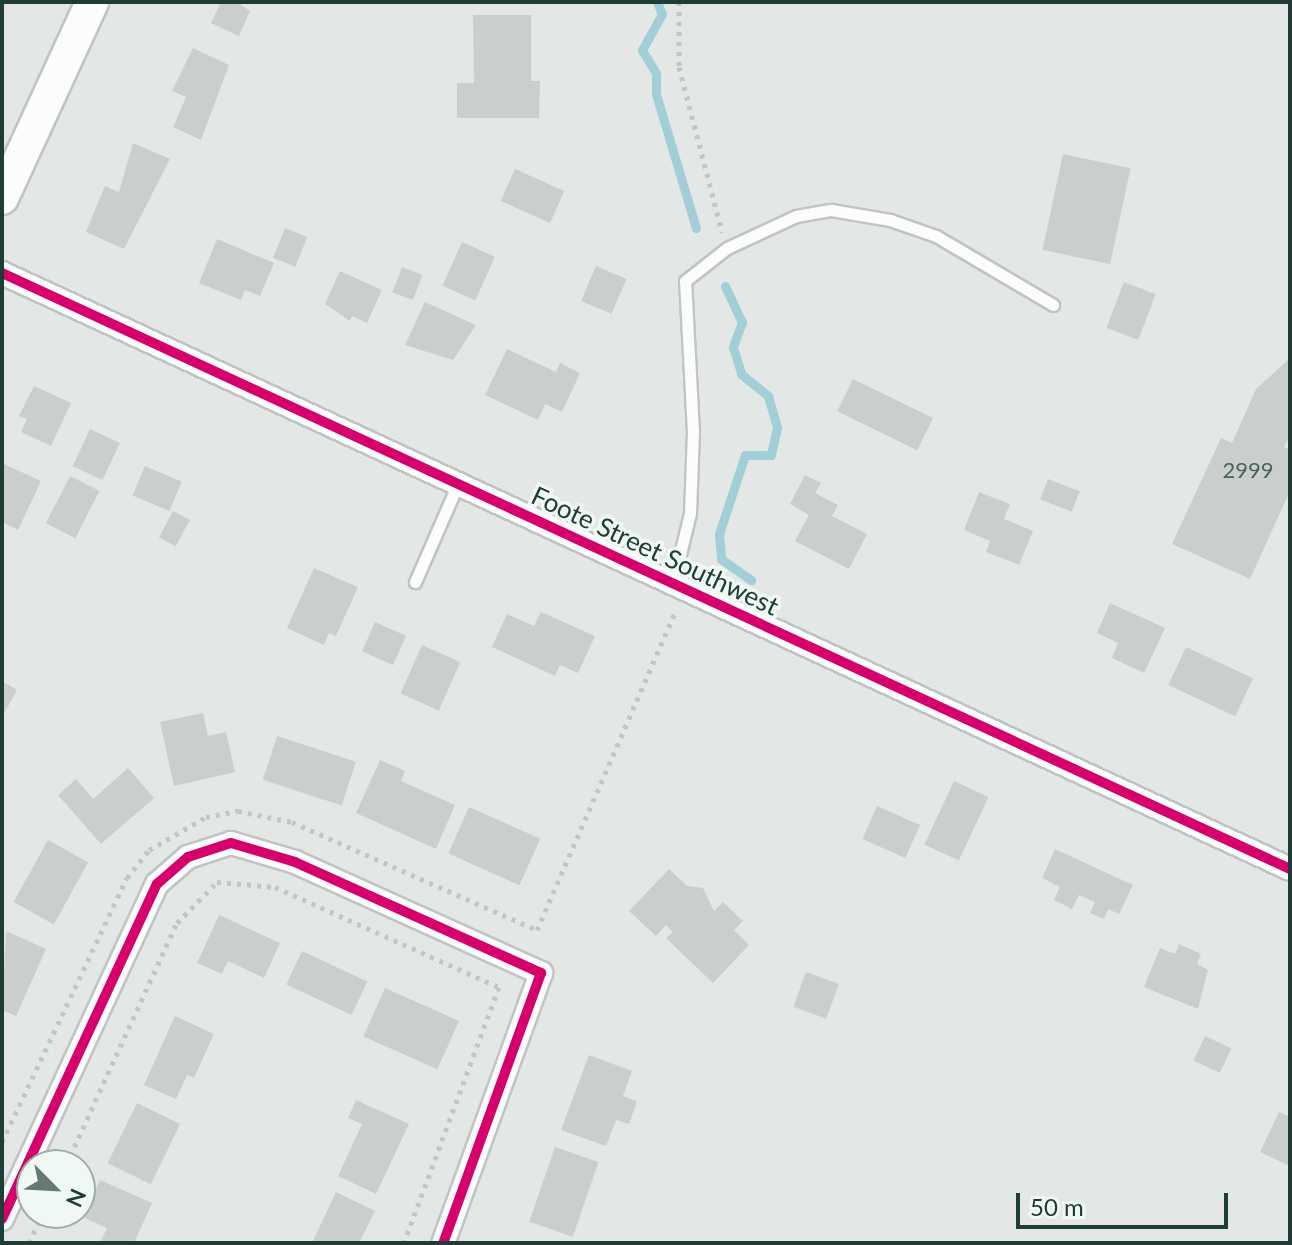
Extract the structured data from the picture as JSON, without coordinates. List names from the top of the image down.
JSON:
{
  "streets": {
    "street": ["Foote Street Southwest"]
  },
  "house_numbers": ["2999"],
  "scale_bar": "50 m",
  "north": "bottom right"
}
